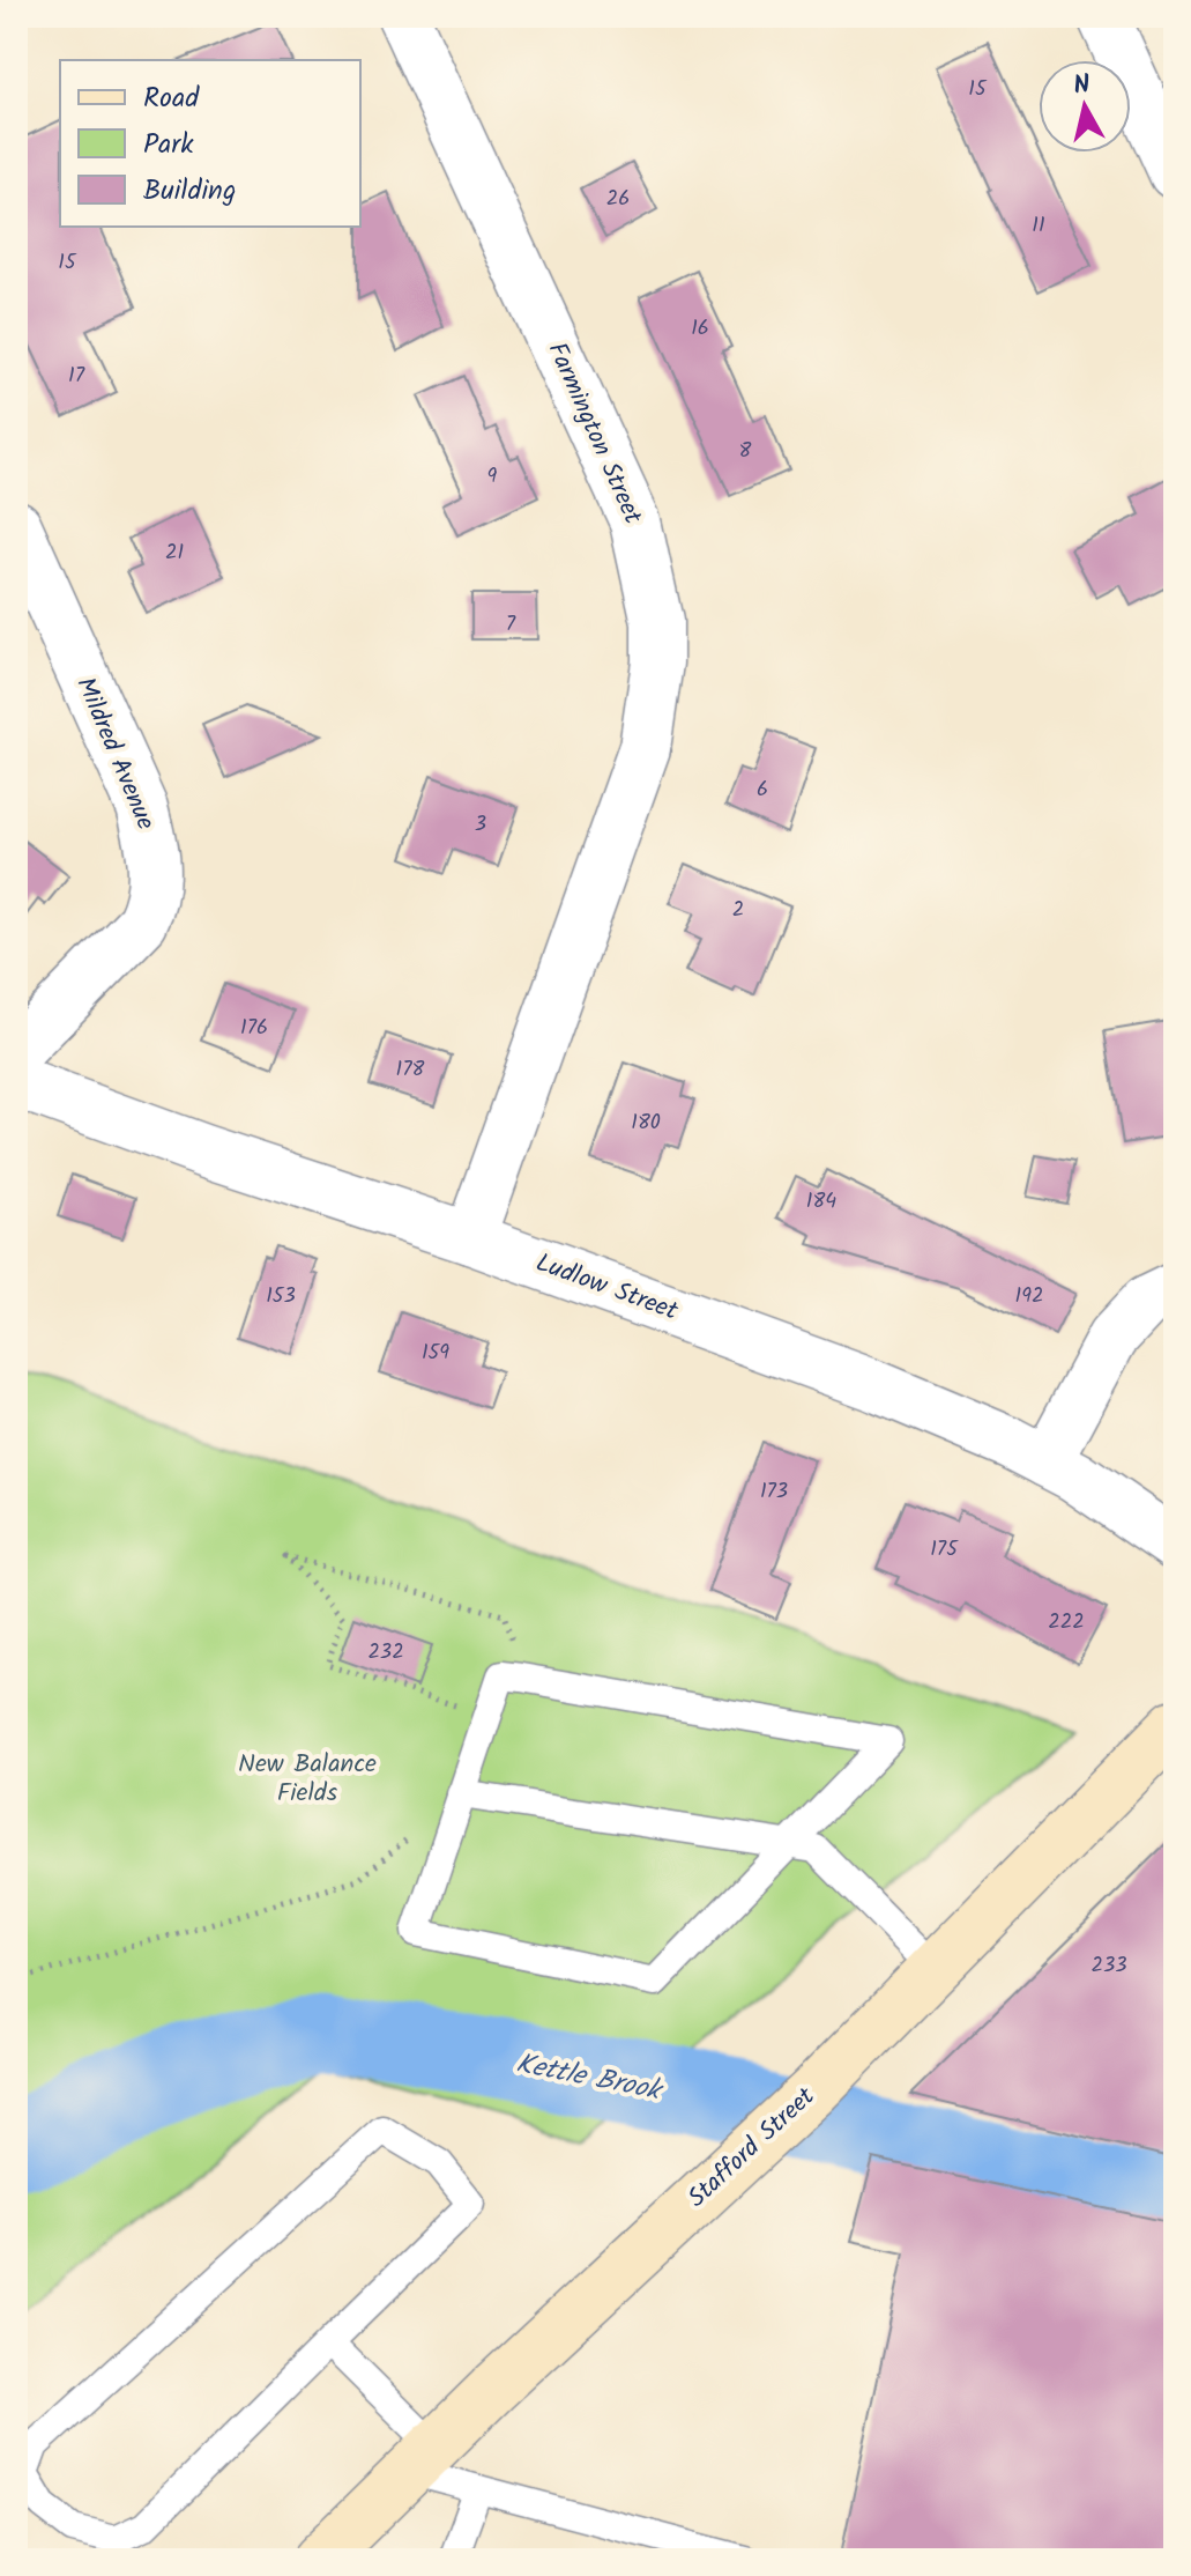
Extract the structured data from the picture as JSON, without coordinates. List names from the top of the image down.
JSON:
{
  "streets": {
    "main road": ["Stafford Street"],
    "street": ["Farmington Street", "Mildred Avenue", "Ludlow Street"]
  },
  "crossings": [
    ["Farmington Street", "Ludlow Street"]
  ],
  "water": ["Kettle Brook"],
  "parks": ["New Balance Fields"],
  "house_numbers": [
    "15",
    "26",
    "11",
    "15",
    "16",
    "17",
    "8",
    "9",
    "21",
    "7",
    "6",
    "3",
    "2",
    "176",
    "178",
    "180",
    "184",
    "153",
    "192",
    "159",
    "173",
    "175",
    "222",
    "232",
    "233"
  ],
  "legend": ["Road", "Park", "Building"],
  "north": "top"
}
